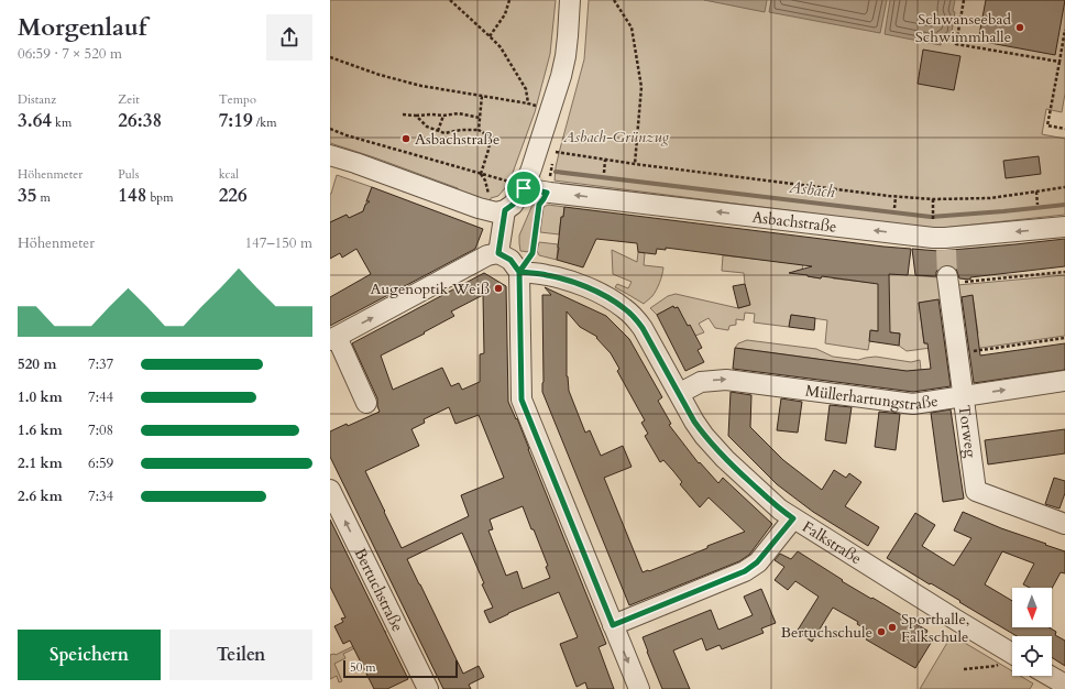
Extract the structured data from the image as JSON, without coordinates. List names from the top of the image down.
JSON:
{
  "streets": {
    "street": [
      "Asbachstraße",
      "Müllerhartungstraße",
      "Torweg",
      "Falkstraße",
      "Bertuchstraße"
    ]
  },
  "crossings": [
    ["Müllerhartungstraße", "Torweg"],
    ["Müllerhartungstraße", "Falkstraße"]
  ],
  "one_way": ["Asbachstraße", "Müllerhartungstraße", "Bertuchstraße"],
  "water": ["Asbach"],
  "parks": ["Asbach-Grünzug"],
  "places": [
    "Schwanseebad Schwimmhalle",
    "Asbachstraße",
    "Augenoptik Weiß",
    "Sporthalle, Falkschule",
    "Bertuchschule"
  ],
  "scale_bar": "50 m",
  "north": "bottom",
  "page": {
    "heading": ["Morgenlauf", "06:59 · 7 × 520 m"],
    "stats": [
      ["Distanz", "3.64 km"],
      ["Zeit", "26:38"],
      ["Tempo", "7:19 /km"],
      ["Höhenmeter", "35 m"],
      ["Puls", "148 bpm"],
      ["kcal", "226"]
    ],
    "chart": ["Höhenmeter", "147–150 m"],
    "list": [
      {
        "name": "520 m",
        "note": "7:37"
      },
      {
        "name": "1.0 km",
        "note": "7:44"
      },
      {
        "name": "1.6 km",
        "note": "7:08"
      },
      {
        "name": "2.1 km",
        "note": "6:59"
      },
      {
        "name": "2.6 km",
        "note": "7:34"
      }
    ],
    "buttons": ["Speichern", "Teilen"],
    "scale": "50 m"
  }
}
